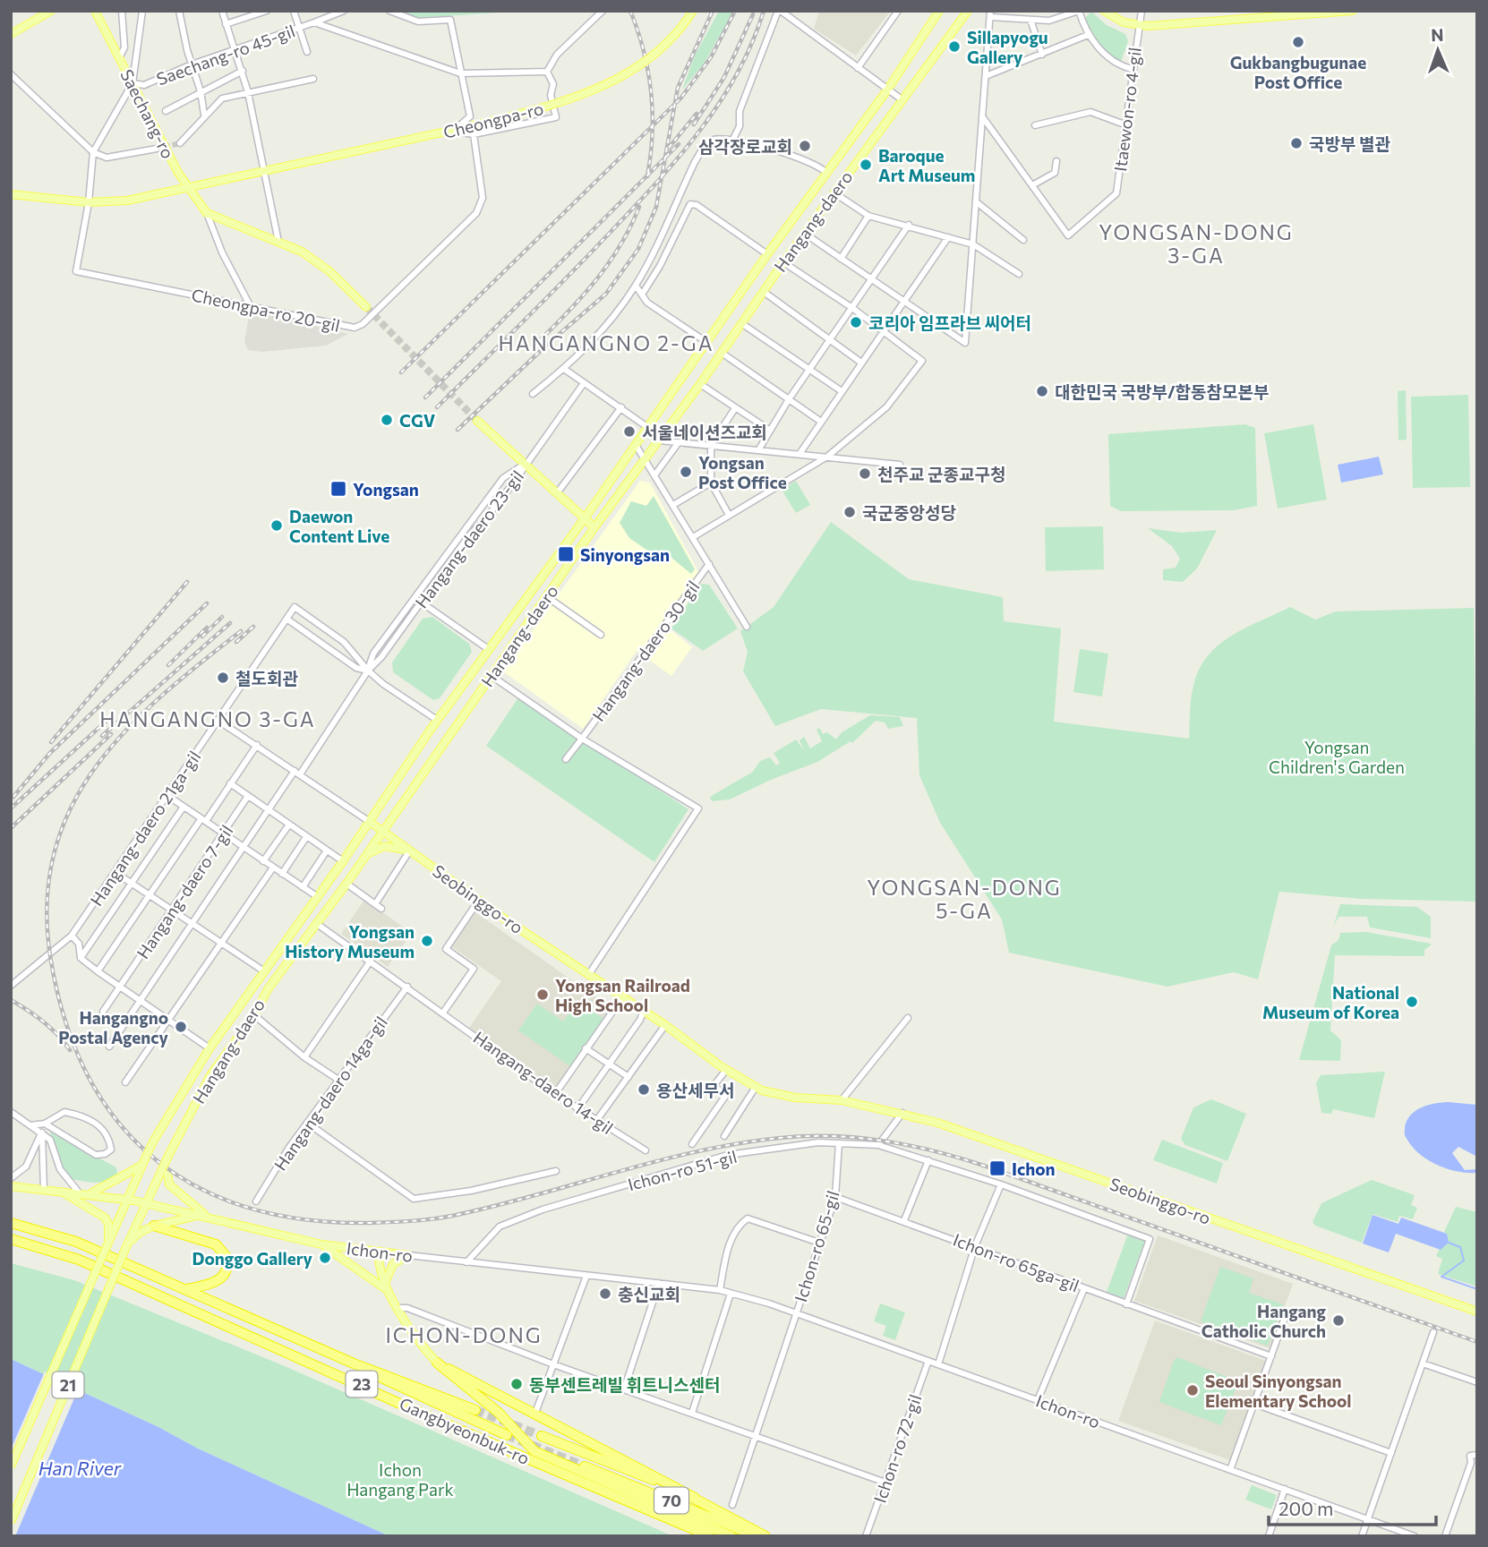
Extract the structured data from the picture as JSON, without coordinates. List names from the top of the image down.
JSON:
{
  "streets": {
    "highway": ["23", "Gangbyeonbuk-ro", "70"],
    "main road": [
      "Saechang-ro",
      "Cheongpa-ro",
      "Hangang-daero",
      "Seobinggo-ro",
      "Ichon-ro",
      "21"
    ],
    "street": [
      "Saechang-ro 45-gil",
      "Itaewon-ro 4-gil",
      "Cheongpa-ro 20-gil",
      "Hangang-daero 23-gil",
      "Hangang-daero 30-gil",
      "Hangang-daero 21ga-gil",
      "Hangang-daero 7-gil",
      "Hangang-daero 14-gil",
      "Hangang-daero 14ga-gil",
      "Ichon-ro 51-gil",
      "Ichon-ro 65-gil",
      "Ichon-ro 65ga-gil",
      "Ichon-ro 72-gil"
    ]
  },
  "crossings": [
    ["Saechang-ro 45-gil", "Saechang-ro"],
    ["Saechang-ro 45-gil", "Cheongpa-ro"],
    ["Saechang-ro", "Cheongpa-ro"],
    ["Saechang-ro", "Cheongpa-ro 20-gil"],
    ["Cheongpa-ro", "Cheongpa-ro 20-gil"],
    ["Hangang-daero", "Hangang-daero 30-gil"],
    ["Hangang-daero", "Seobinggo-ro"],
    ["Hangang-daero", "Hangang-daero 14-gil"],
    ["Hangang-daero", "Ichon-ro"],
    ["Hangang-daero", "21"],
    ["Hangang-daero 23-gil", "Hangang-daero 7-gil"],
    ["Hangang-daero 30-gil", "Seobinggo-ro"],
    ["Hangang-daero 14-gil", "Hangang-daero 14ga-gil"],
    ["Ichon-ro 51-gil", "Ichon-ro 65-gil"],
    ["Ichon-ro 51-gil", "Ichon-ro"],
    ["Ichon-ro 65-gil", "Ichon-ro"],
    ["Ichon-ro 65-gil", "Ichon-ro 65ga-gil"],
    ["Ichon-ro", "Ichon-ro 72-gil"]
  ],
  "districts": [
    "YONGSAN-DONG 3-GA",
    "HANGANGNO 2-GA",
    "HANGANGNO 3-GA",
    "YONGSAN-DONG 5-GA",
    "ICHON-DONG"
  ],
  "water": ["Han River"],
  "parks": ["Yongsan Children's Garden", "Ichon Hangang Park"],
  "places": {
    "other": [
      "Gukbangbugunae Post Office",
      "Sillapyogu Gallery",
      "국방부 별관",
      "삼각장로교회",
      "Baroque Art Museum",
      "코리아 임프라브 씨어터",
      "대한민국 국방부/합동참모본부",
      "CGV",
      "서울네이션즈교회",
      "Yongsan Post Office",
      "천주교 군종교구청",
      "국군중앙성당",
      "Daewon Content Live",
      "철도회관",
      "Yongsan History Museum",
      "Yongsan Railroad High School",
      "National Museum of Korea",
      "Hangangno Postal Agency",
      "용산세무서",
      "Donggo Gallery",
      "충신교회",
      "Hangang Catholic Church",
      "동부센트레빌 휘트니스센터",
      "Seoul Sinyongsan Elementary School"
    ],
    "transit": ["Yongsan", "Sinyongsan", "Ichon"]
  },
  "scale_bar": "200 m",
  "north": "top"
}
